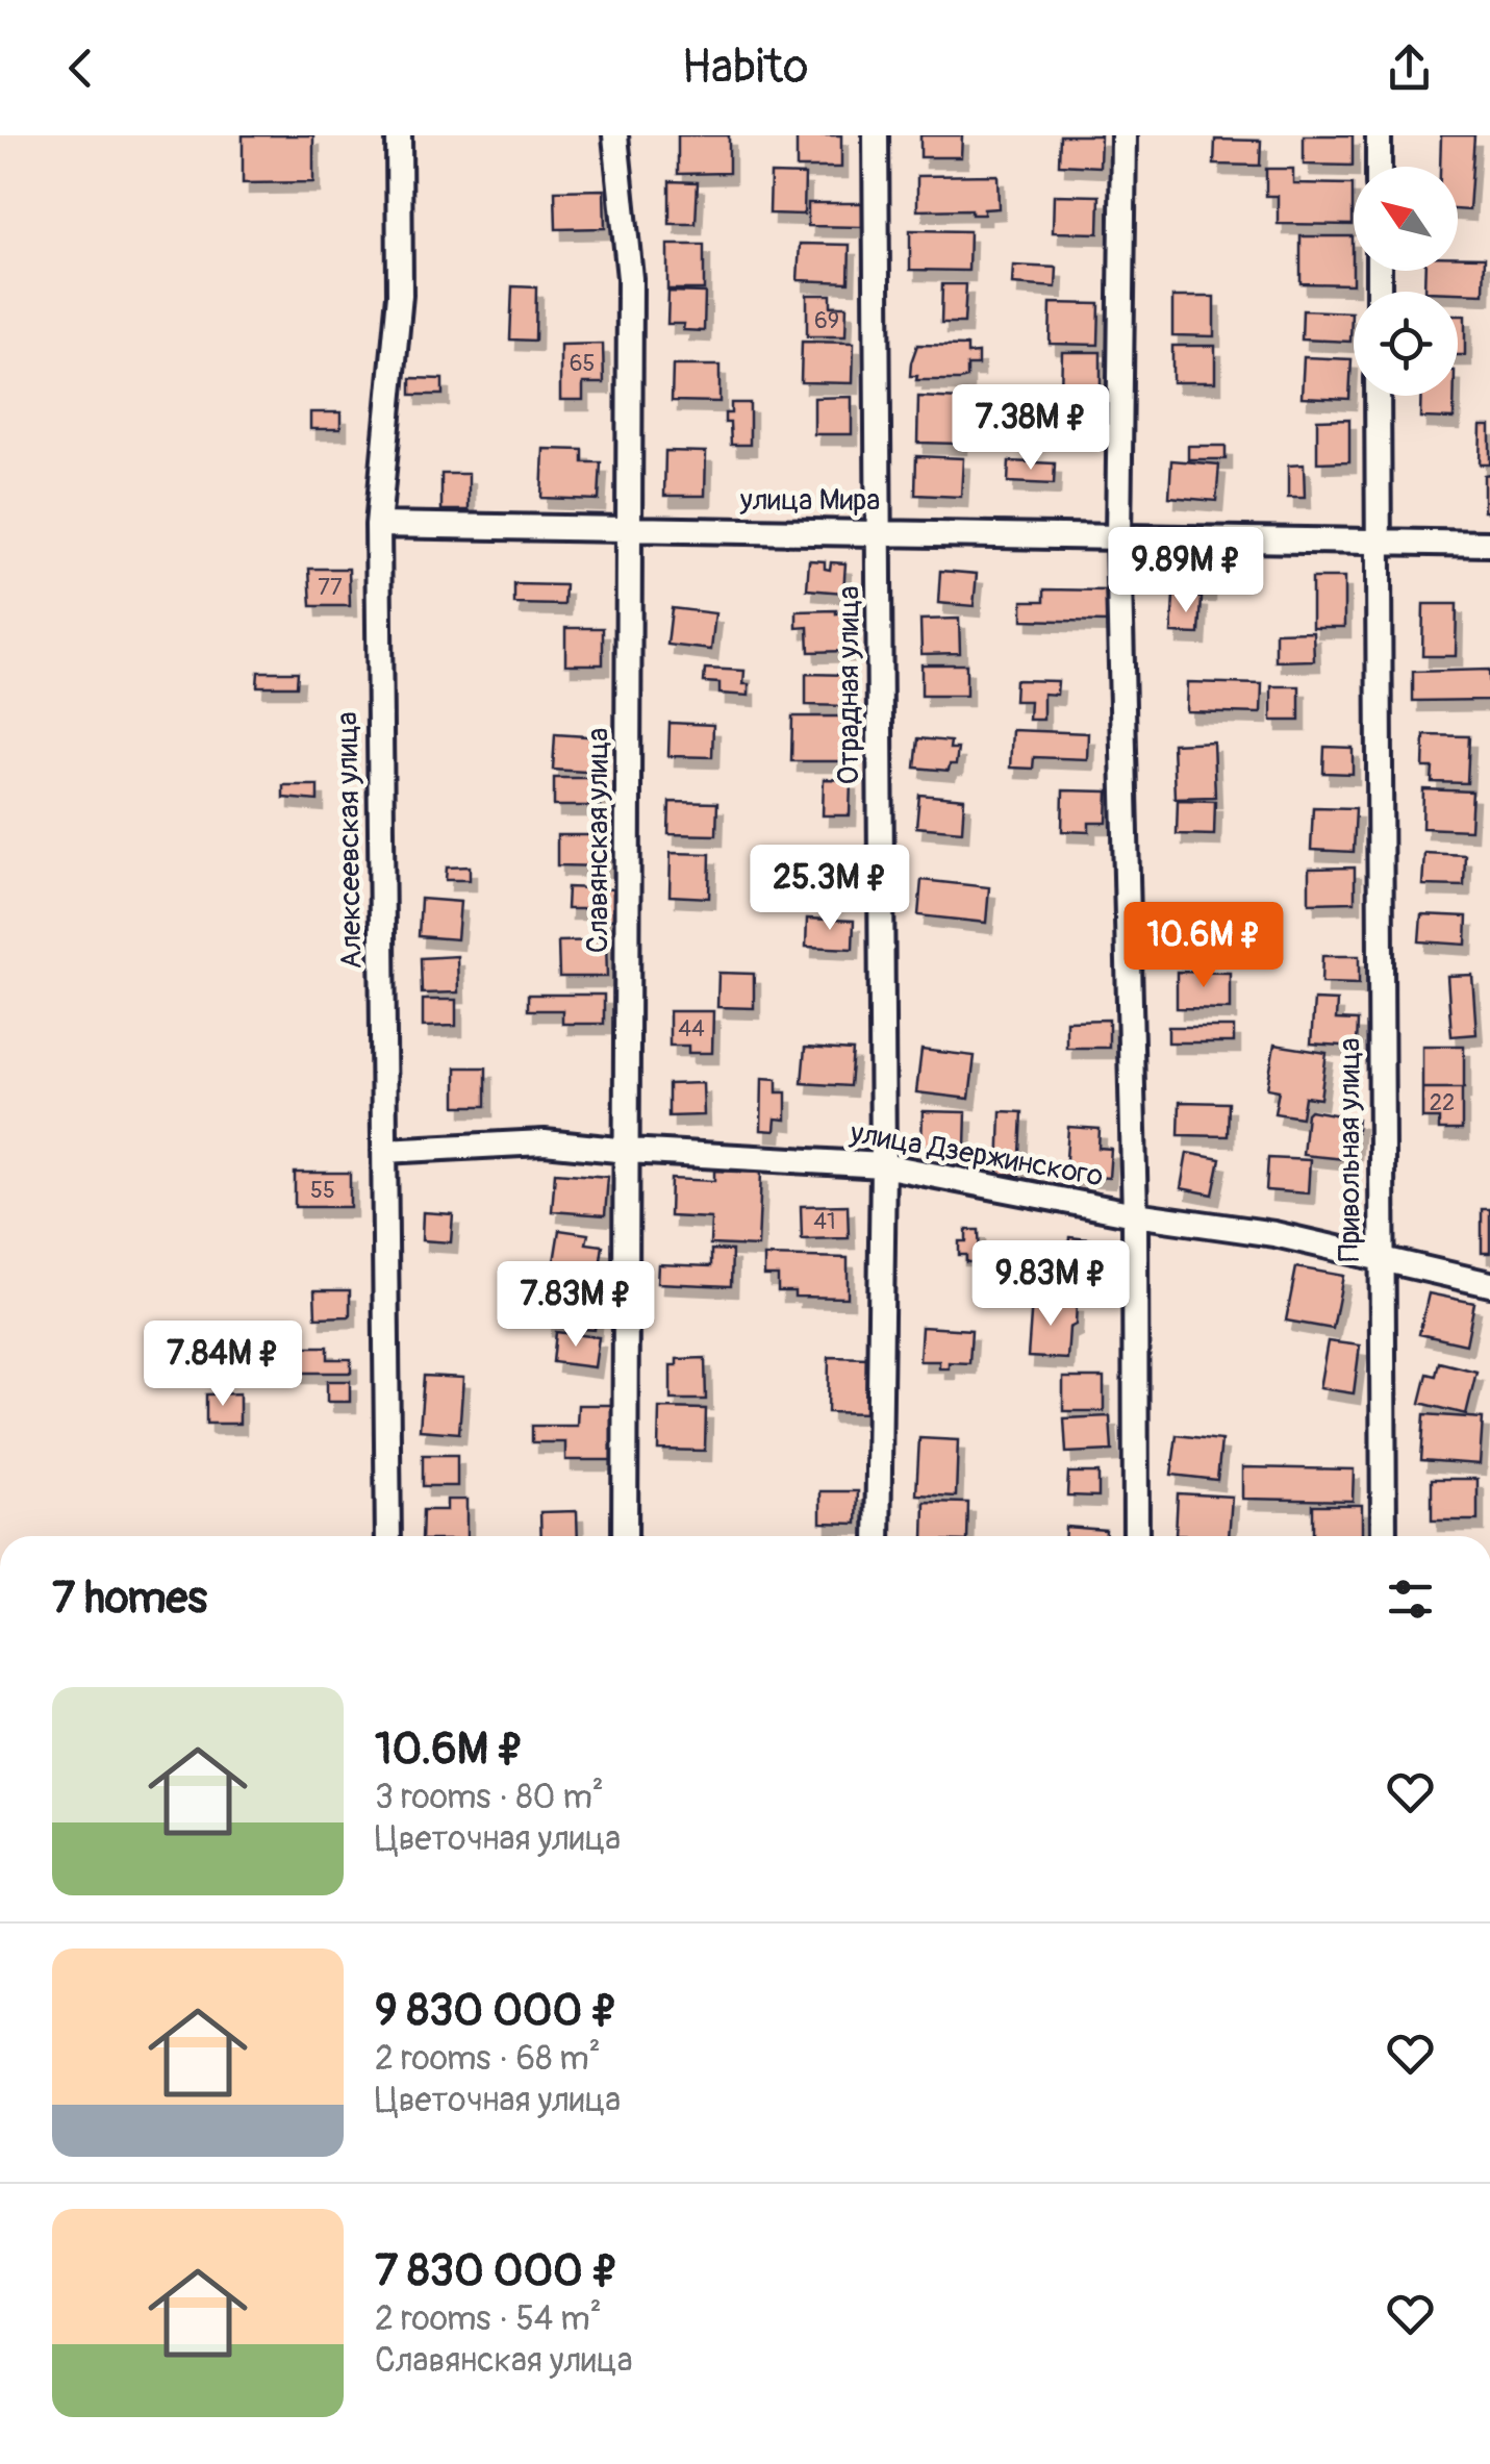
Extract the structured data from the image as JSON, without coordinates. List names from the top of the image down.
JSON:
{
  "streets": {
    "street": [
      "улица Мира",
      "Отрадная улица",
      "Алексеевская улица",
      "Славянская улица",
      "Привольная улица",
      "улица Дзержинского"
    ]
  },
  "crossings": [
    ["улица Мира", "Отрадная улица"],
    ["улица Мира", "Алексеевская улица"],
    ["улица Мира", "Славянская улица"],
    ["улица Мира", "Привольная улица"],
    ["Отрадная улица", "улица Дзержинского"],
    ["Алексеевская улица", "улица Дзержинского"],
    ["Славянская улица", "улица Дзержинского"],
    ["Привольная улица", "улица Дзержинского"]
  ],
  "house_numbers": [
    "69",
    "65",
    "77",
    "44",
    "22",
    "55",
    "41"
  ],
  "north": "top left",
  "page": {
    "header": "Habito",
    "price": [
      "7.38M ₽",
      "9.89M ₽",
      "25.3M ₽",
      "10.6M ₽",
      "9.83M ₽",
      "7.83M ₽",
      "7.84M ₽"
    ],
    "heading": "7 homes",
    "list": [
      {
        "name": "10.6M ₽",
        "note": "3 rooms · 80 m² · Цветочная улица"
      },
      {
        "name": "9 830 000 ₽",
        "note": "2 rooms · 68 m² · Цветочная улица"
      },
      {
        "name": "7 830 000 ₽",
        "note": "2 rooms · 54 m² · Славянская улица"
      }
    ]
  }
}
